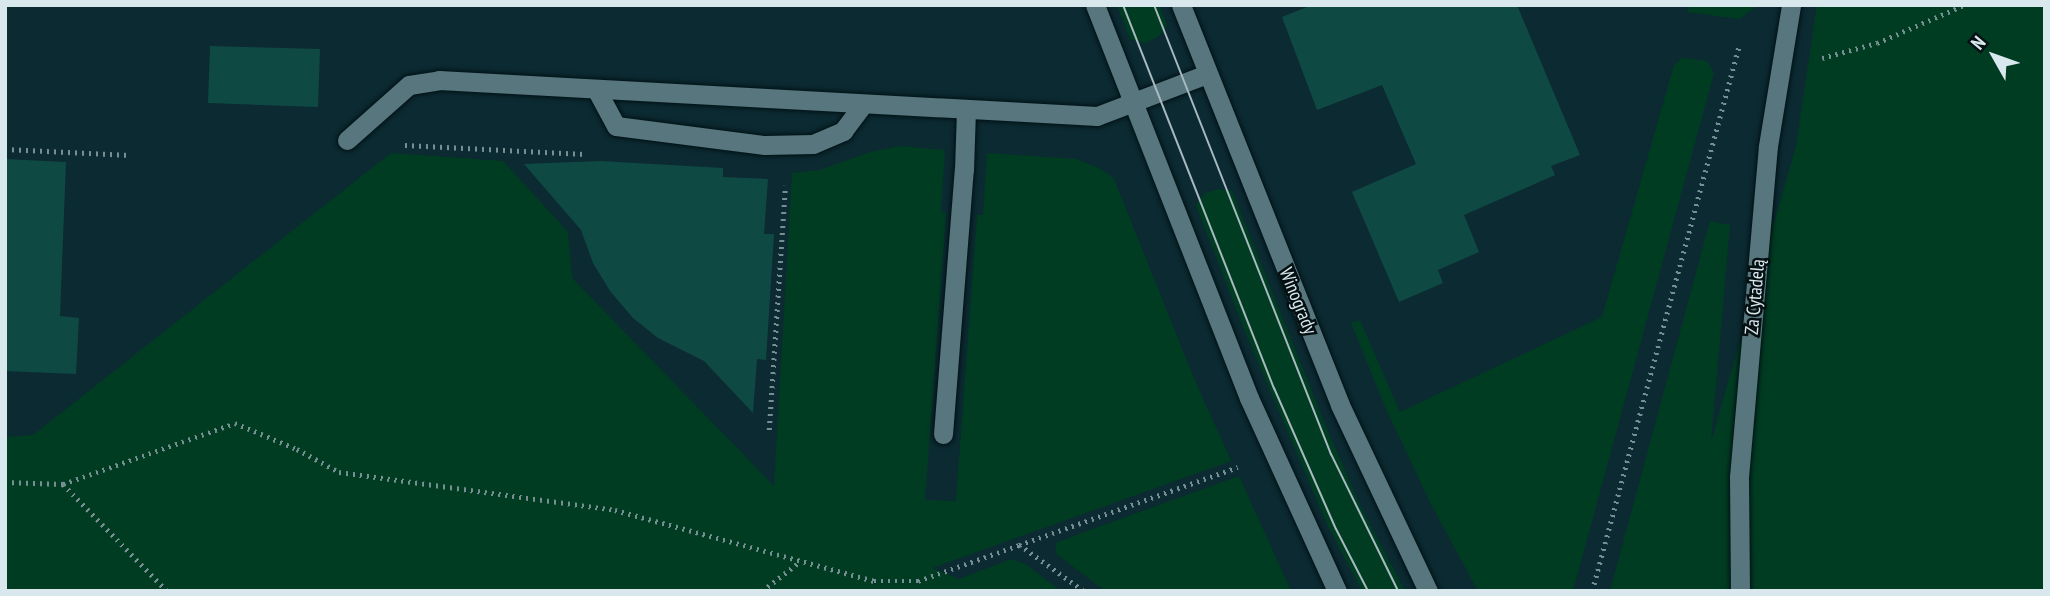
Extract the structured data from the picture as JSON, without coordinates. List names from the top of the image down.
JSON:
{
  "streets": {
    "street": ["Za Cytadelą", "Winogrady"]
  },
  "north": "top left"
}
